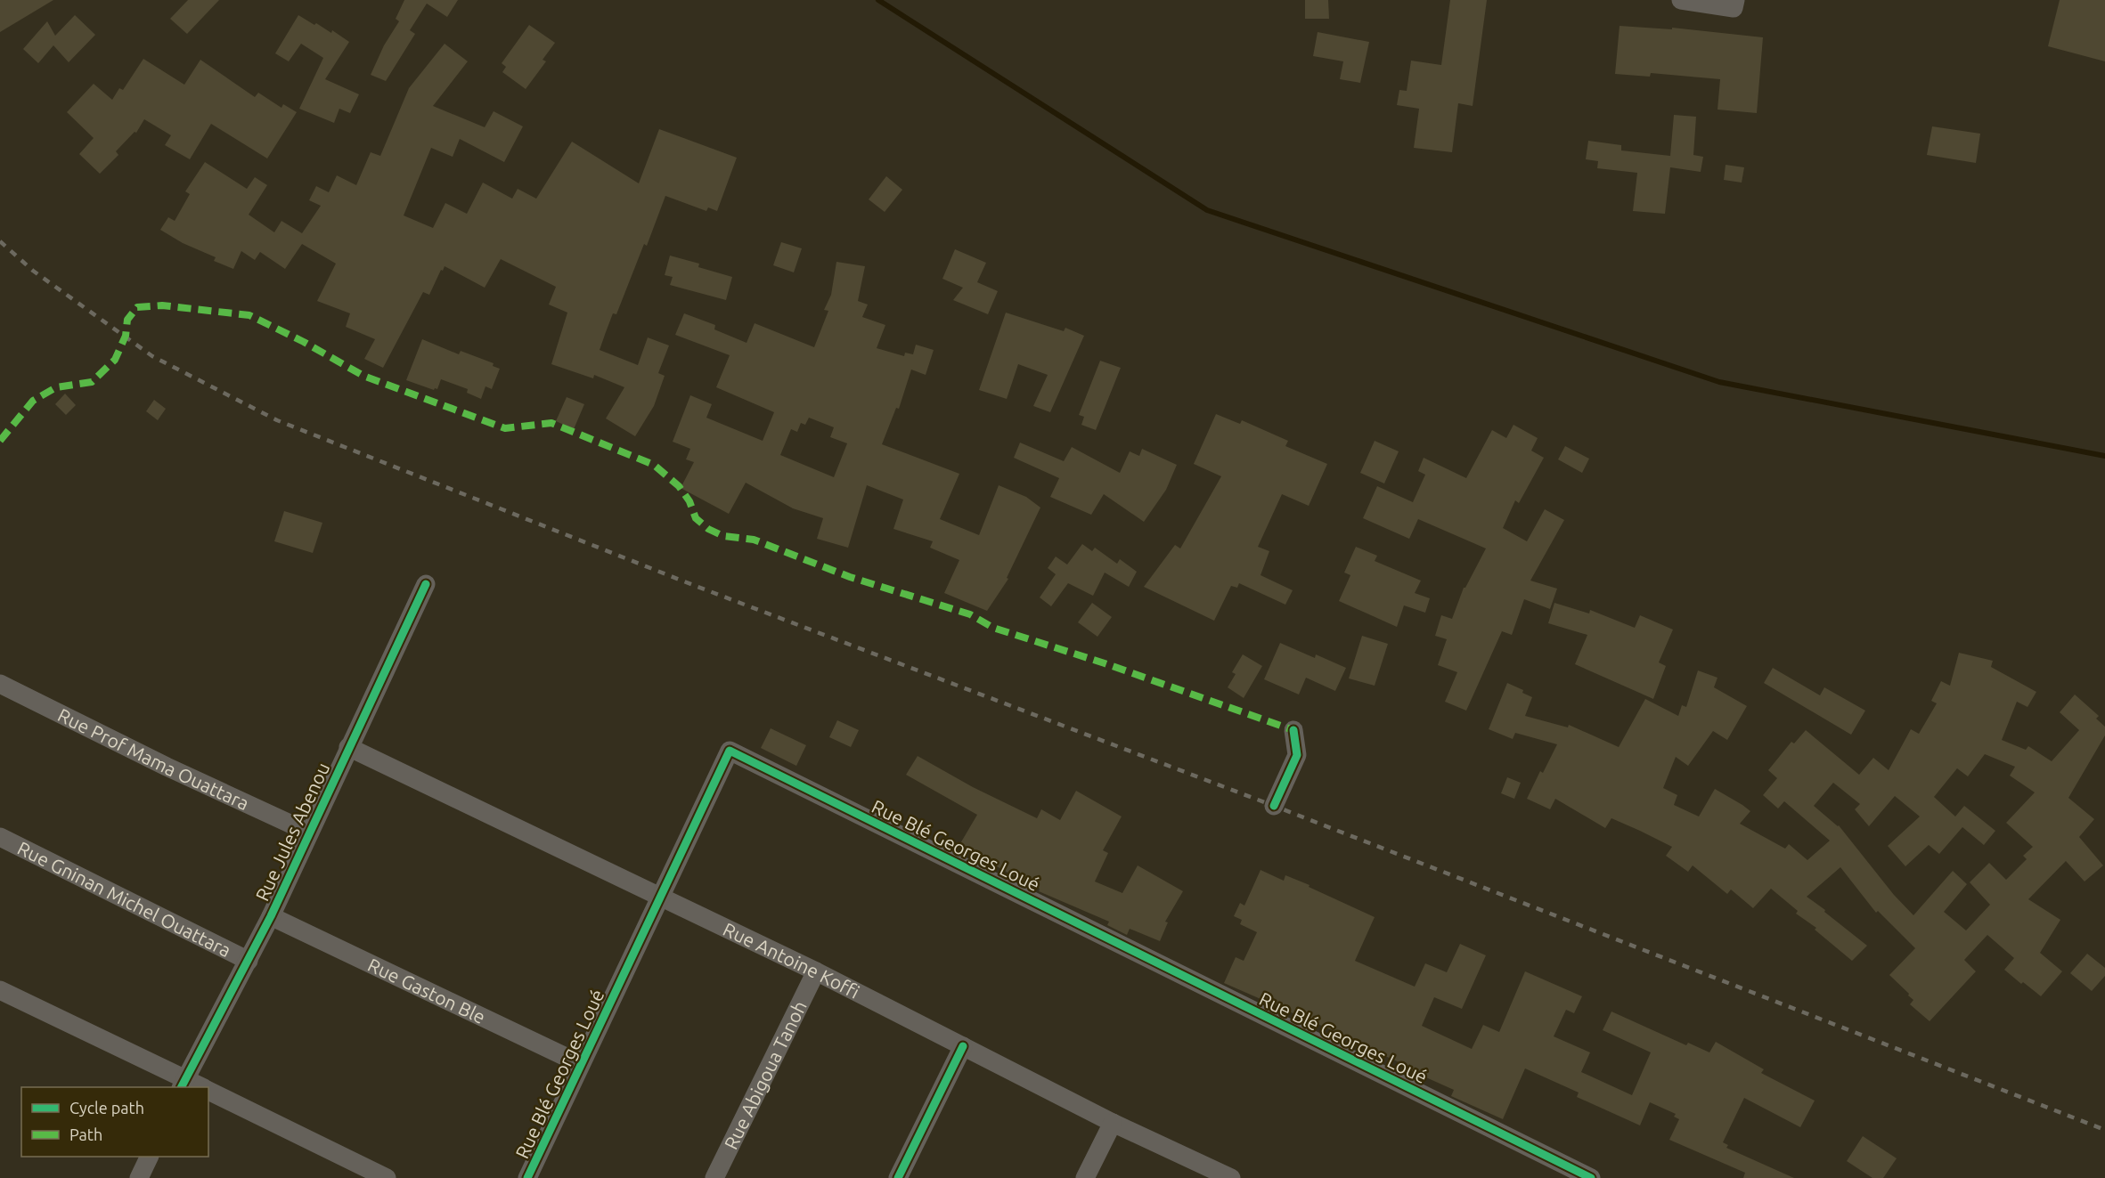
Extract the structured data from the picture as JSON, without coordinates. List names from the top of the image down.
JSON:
{
  "streets": {
    "street": [
      "Rue Prof Mama Ouattara",
      "Rue Jules Abenou",
      "Rue Blé Georges Loué",
      "Rue Gninan Michel Ouattara",
      "Rue Antoine Koffi",
      "Rue Gaston Ble",
      "Rue Abigoua Tanoh"
    ]
  },
  "crossings": [
    ["Rue Prof Mama Ouattara", "Rue Jules Abenou"],
    ["Rue Jules Abenou", "Rue Gninan Michel Ouattara"],
    ["Rue Jules Abenou", "Rue Antoine Koffi"],
    ["Rue Jules Abenou", "Rue Gaston Ble"],
    ["Rue Blé Georges Loué", "Rue Antoine Koffi"],
    ["Rue Blé Georges Loué", "Rue Gaston Ble"],
    ["Rue Antoine Koffi", "Rue Abigoua Tanoh"]
  ],
  "legend": ["Cycle path", "Path"]
}
